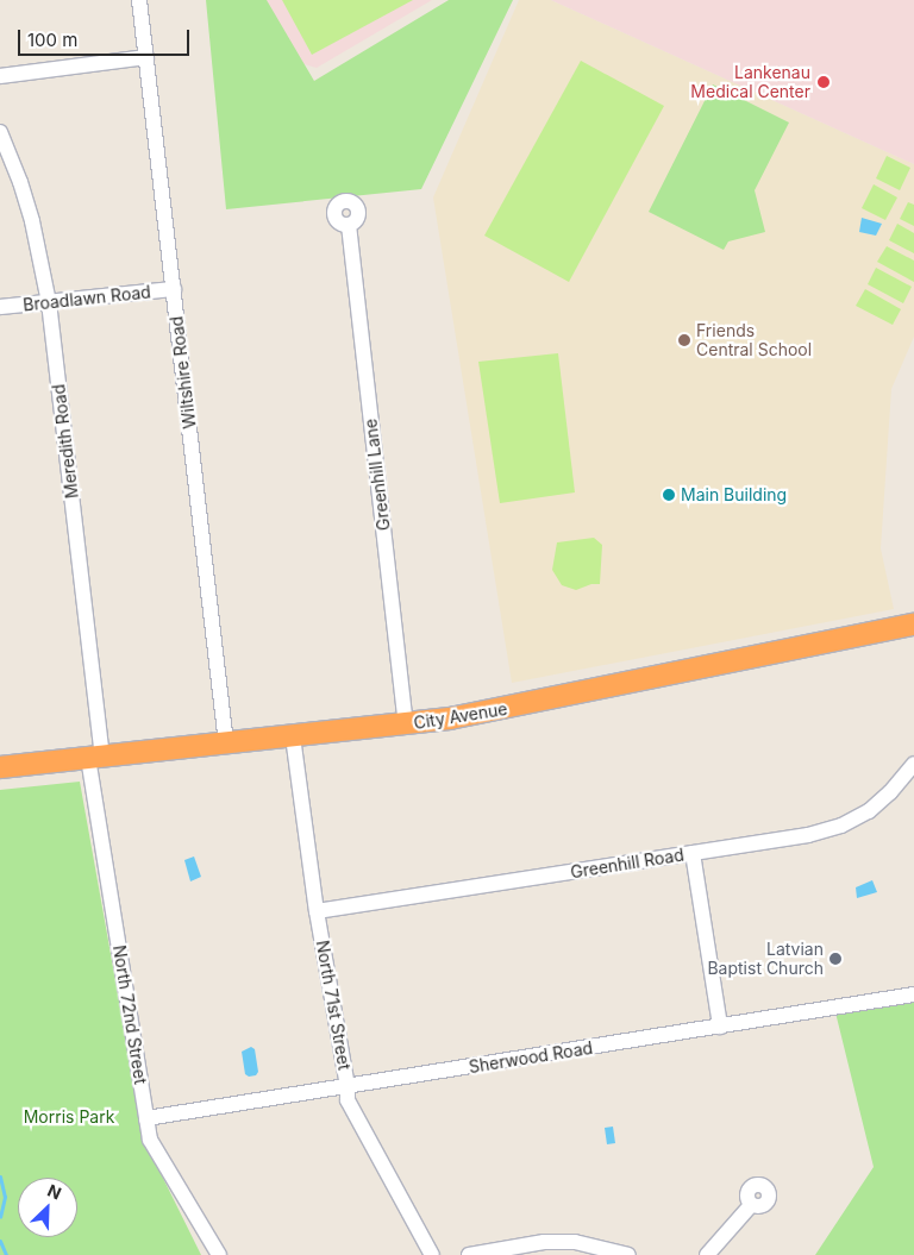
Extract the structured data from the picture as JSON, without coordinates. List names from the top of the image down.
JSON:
{
  "streets": {
    "highway": ["City Avenue"],
    "street": [
      "Broadlawn Road",
      "Wiltshire Road",
      "Meredith Road",
      "Greenhill Lane",
      "Greenhill Road",
      "North 71st Street",
      "North 72nd Street",
      "Sherwood Road"
    ]
  },
  "crossings": [
    ["Broadlawn Road", "Wiltshire Road"],
    ["Broadlawn Road", "Meredith Road"],
    ["Wiltshire Road", "City Avenue"],
    ["Meredith Road", "City Avenue"],
    ["Meredith Road", "North 72nd Street"],
    ["Greenhill Lane", "City Avenue"],
    ["City Avenue", "North 71st Street"],
    ["City Avenue", "North 72nd Street"],
    ["Greenhill Road", "North 71st Street"],
    ["North 71st Street", "Sherwood Road"],
    ["North 72nd Street", "Sherwood Road"]
  ],
  "parks": ["Morris Park"],
  "places": [
    "Lankenau Medical Center",
    "Friends Central School",
    "Main Building",
    "Latvian Baptist Church"
  ],
  "scale_bar": "100 m",
  "north": "top right"
}
